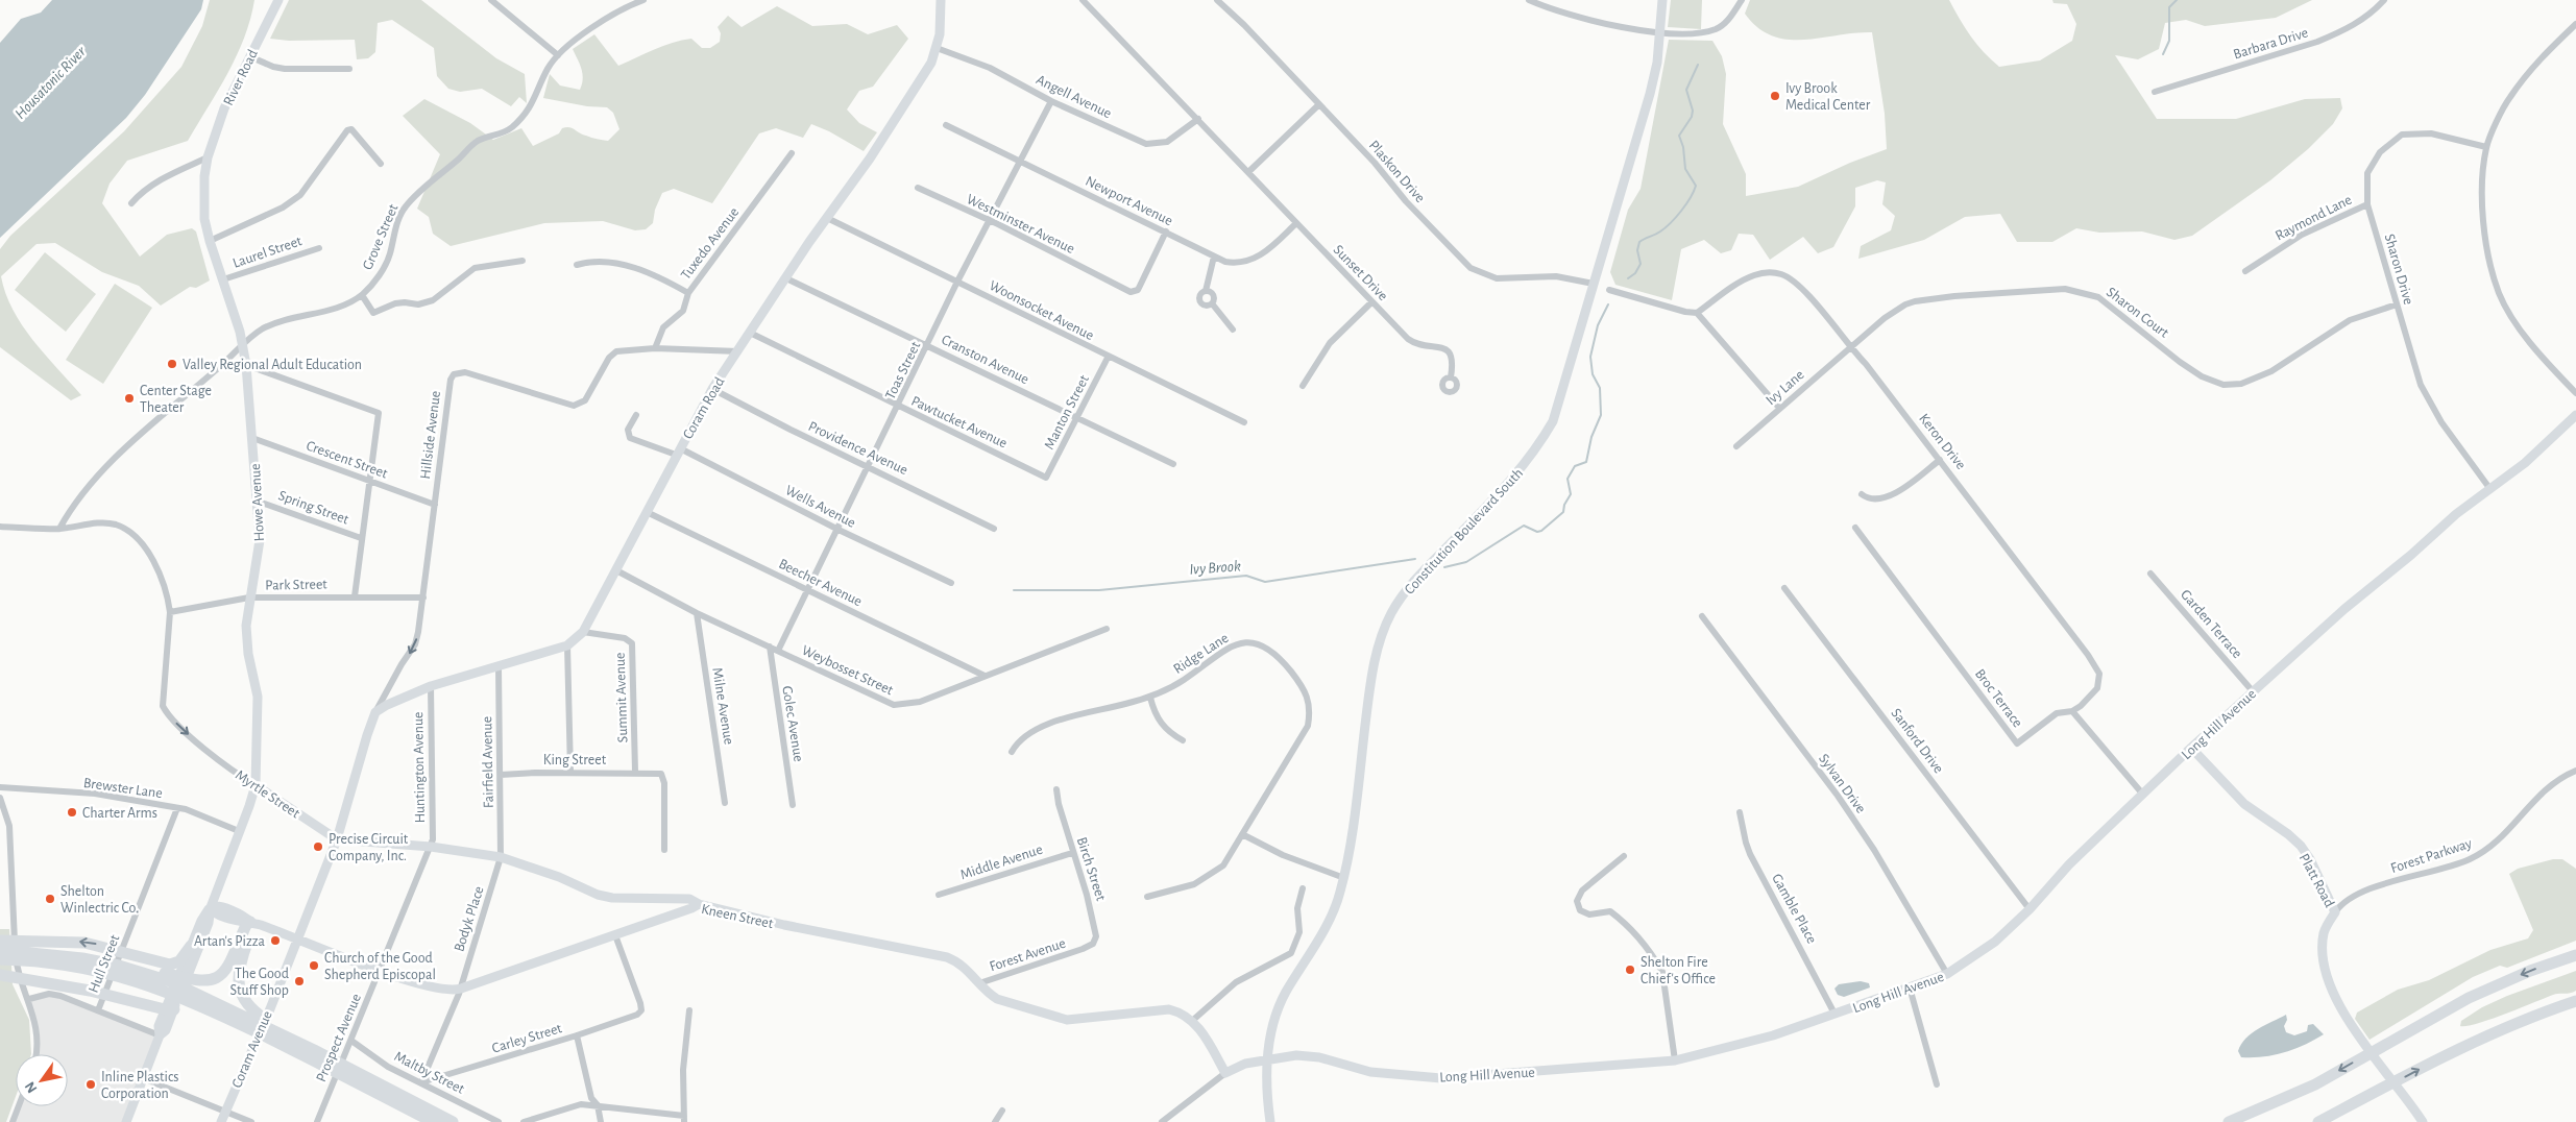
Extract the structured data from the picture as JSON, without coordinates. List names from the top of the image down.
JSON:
{
  "streets": {
    "street": [
      "Barbara Drive",
      "River Road",
      "Angell Avenue",
      "Plaskon Drive",
      "Newport Avenue",
      "Raymond Lane",
      "Westminster Avenue",
      "Grove Street",
      "Tuxedo Avenue",
      "Laurel Street",
      "Sharon Drive",
      "Sunset Drive",
      "Woonsocket Avenue",
      "Sharon Court",
      "Cranston Avenue",
      "Toas Street",
      "Ivy Lane",
      "Coram Road",
      "Manton Street",
      "Pawtucket Avenue",
      "Hillside Avenue",
      "Keron Drive",
      "Providence Avenue",
      "Crescent Street",
      "Howe Avenue",
      "Wells Avenue",
      "Spring Street",
      "Constitution Boulevard South",
      "Beecher Avenue",
      "Park Street",
      "Garden Terrace",
      "Ridge Lane",
      "Weybosset Street",
      "Summit Avenue",
      "Broc Terrace",
      "Milne Avenue",
      "Golec Avenue",
      "Long Hill Avenue",
      "Sanford Drive",
      "King Street",
      "Fairfield Avenue",
      "Huntington Avenue",
      "Sylvan Drive",
      "Brewster Lane",
      "Myrtle Street",
      "Forest Parkway",
      "Middle Avenue",
      "Birch Street",
      "Platt Road",
      "Gamble Place",
      "Kneen Street",
      "Bodyk Place",
      "Forest Avenue",
      "Hull Street",
      "Prospect Avenue",
      "Carley Street",
      "Coram Avenue",
      "Maltby Street"
    ]
  },
  "crossings": [
    ["River Road", "Howe Avenue"],
    ["Angell Avenue", "Sunset Drive"],
    ["Angell Avenue", "Toas Street"],
    ["Angell Avenue", "Coram Road"],
    ["Plaskon Drive", "Constitution Boulevard South"],
    ["Newport Avenue", "Westminster Avenue"],
    ["Newport Avenue", "Sunset Drive"],
    ["Newport Avenue", "Toas Street"],
    ["Raymond Lane", "Sharon Drive"],
    ["Westminster Avenue", "Toas Street"],
    ["Grove Street", "Howe Avenue"],
    ["Grove Street", "Myrtle Street"],
    ["Tuxedo Avenue", "Hillside Avenue"],
    ["Laurel Street", "Howe Avenue"],
    ["Sharon Drive", "Sharon Court"],
    ["Sharon Drive", "Long Hill Avenue"],
    ["Woonsocket Avenue", "Toas Street"],
    ["Woonsocket Avenue", "Coram Road"],
    ["Woonsocket Avenue", "Manton Street"],
    ["Sharon Court", "Ivy Lane"],
    ["Sharon Court", "Keron Drive"],
    ["Cranston Avenue", "Toas Street"],
    ["Cranston Avenue", "Coram Road"],
    ["Cranston Avenue", "Manton Street"],
    ["Toas Street", "Pawtucket Avenue"],
    ["Toas Street", "Providence Avenue"],
    ["Toas Street", "Wells Avenue"],
    ["Toas Street", "Beecher Avenue"],
    ["Toas Street", "Weybosset Street"],
    ["Ivy Lane", "Keron Drive"],
    ["Coram Road", "Pawtucket Avenue"],
    ["Coram Road", "Hillside Avenue"],
    ["Coram Road", "Providence Avenue"],
    ["Coram Road", "Wells Avenue"],
    ["Coram Road", "Beecher Avenue"],
    ["Coram Road", "Weybosset Street"],
    ["Coram Road", "Summit Avenue"],
    ["Coram Road", "Fairfield Avenue"],
    ["Coram Road", "Huntington Avenue"],
    ["Coram Road", "Coram Avenue"],
    ["Manton Street", "Pawtucket Avenue"],
    ["Hillside Avenue", "Crescent Street"],
    ["Hillside Avenue", "Park Street"],
    ["Hillside Avenue", "Coram Avenue"],
    ["Keron Drive", "Broc Terrace"],
    ["Crescent Street", "Howe Avenue"],
    ["Howe Avenue", "Spring Street"],
    ["Howe Avenue", "Park Street"],
    ["Howe Avenue", "Brewster Lane"],
    ["Howe Avenue", "Myrtle Street"],
    ["Howe Avenue", "Kneen Street"],
    ["Constitution Boulevard South", "Long Hill Avenue"],
    ["Beecher Avenue", "Weybosset Street"],
    ["Park Street", "Myrtle Street"],
    ["Garden Terrace", "Long Hill Avenue"],
    ["Weybosset Street", "Milne Avenue"],
    ["Weybosset Street", "Golec Avenue"],
    ["Summit Avenue", "King Street"],
    ["Long Hill Avenue", "Sanford Drive"],
    ["Long Hill Avenue", "Sylvan Drive"],
    ["Long Hill Avenue", "Platt Road"],
    ["Long Hill Avenue", "Gamble Place"],
    ["King Street", "Fairfield Avenue"],
    ["Fairfield Avenue", "Myrtle Street"],
    ["Fairfield Avenue", "Bodyk Place"],
    ["Huntington Avenue", "Myrtle Street"],
    ["Huntington Avenue", "Prospect Avenue"],
    ["Brewster Lane", "Hull Street"],
    ["Myrtle Street", "Kneen Street"],
    ["Myrtle Street", "Bodyk Place"],
    ["Myrtle Street", "Prospect Avenue"],
    ["Myrtle Street", "Coram Avenue"],
    ["Forest Parkway", "Platt Road"],
    ["Middle Avenue", "Birch Street"],
    ["Birch Street", "Forest Avenue"],
    ["Kneen Street", "Bodyk Place"],
    ["Kneen Street", "Forest Avenue"],
    ["Kneen Street", "Prospect Avenue"],
    ["Kneen Street", "Carley Street"],
    ["Kneen Street", "Coram Avenue"],
    ["Bodyk Place", "Carley Street"],
    ["Bodyk Place", "Maltby Street"],
    ["Prospect Avenue", "Maltby Street"],
    ["Carley Street", "Maltby Street"]
  ],
  "water": ["Housatonic River", "Ivy Brook"],
  "places": [
    "Ivy Brook Medical Center",
    "Valley Regional Adult Education",
    "Center Stage Theater",
    "Charter Arms",
    "Precise Circuit Company, Inc.",
    "Shelton Winlectric Co.",
    "Artan's Pizza",
    "Church of the Good Shepherd Episcopal",
    "Shelton Fire Chief's Office",
    "The Good Stuff Shop",
    "Inline Plastics Corporation"
  ],
  "north": "bottom left"
}
